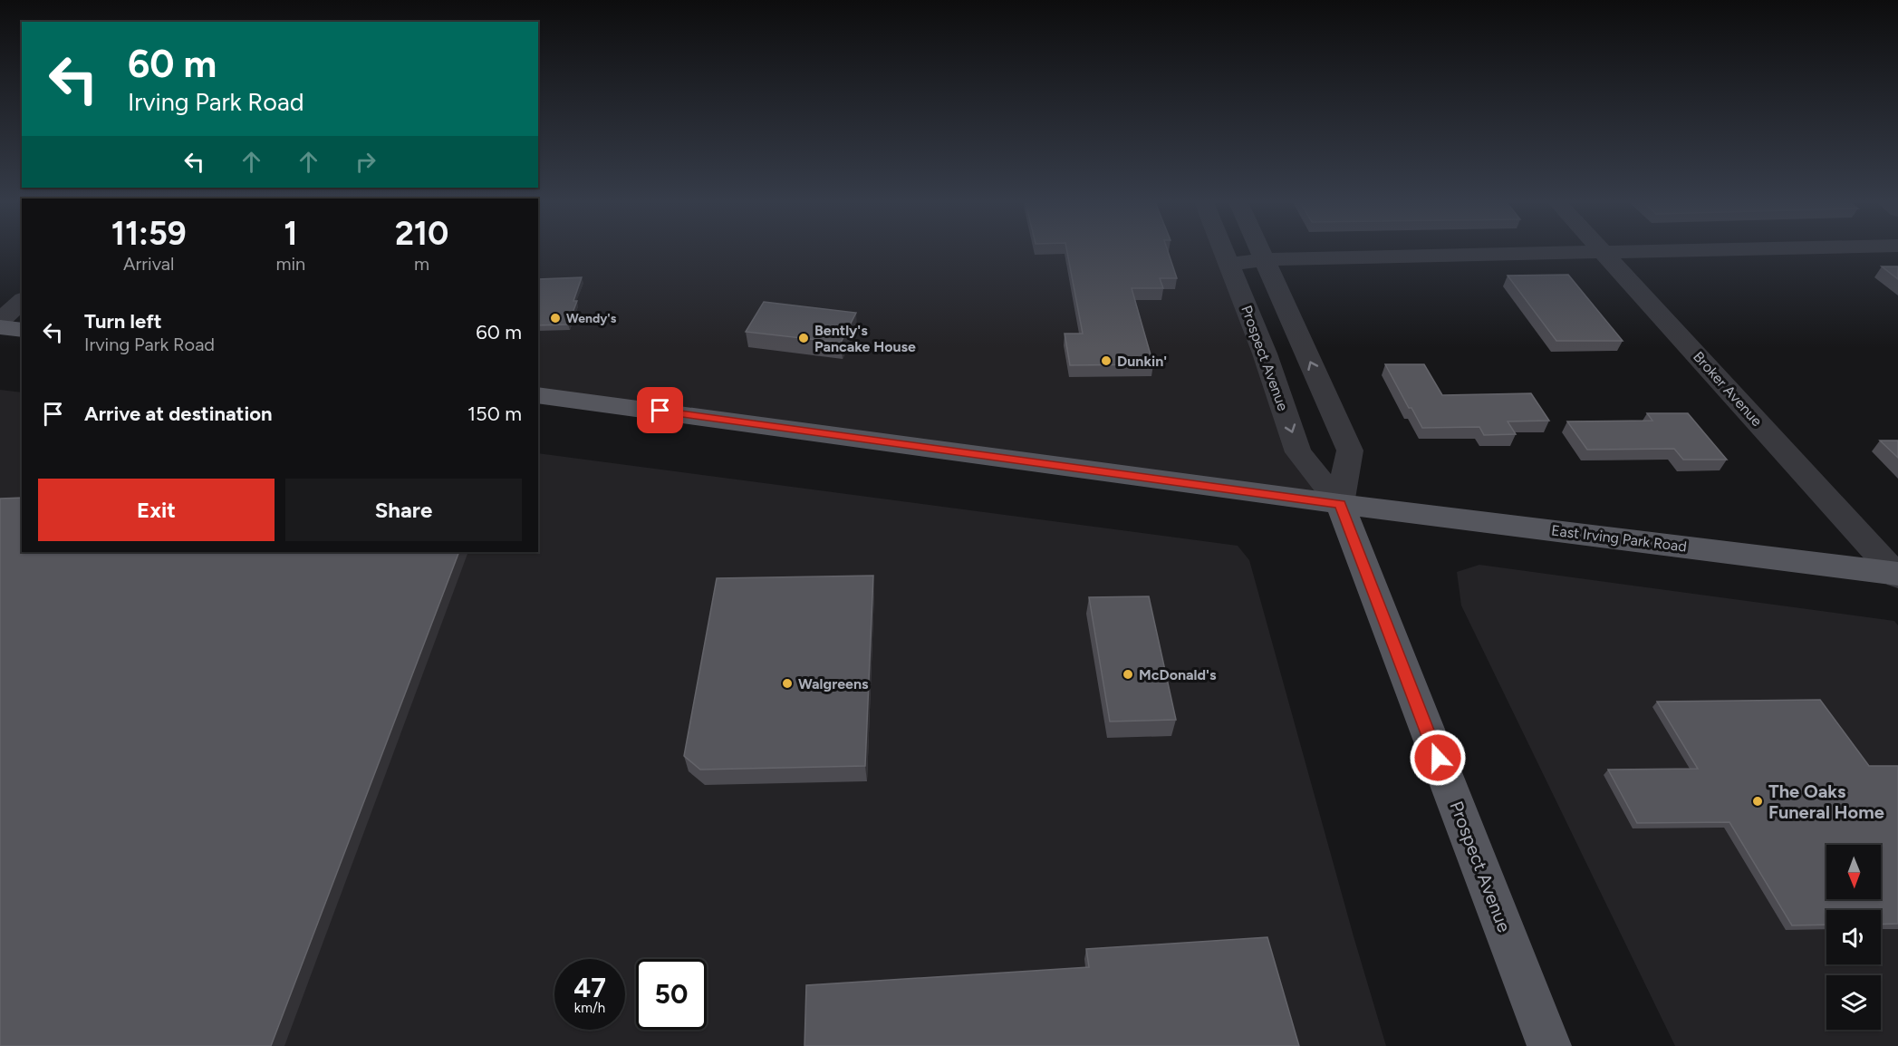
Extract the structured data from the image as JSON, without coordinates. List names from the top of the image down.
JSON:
{
  "streets": {
    "main road": ["Prospect Avenue", "East Irving Park Road"],
    "street": ["Broker Avenue"]
  },
  "crossings": [
    ["Prospect Avenue", "East Irving Park Road"],
    ["Broker Avenue", "East Irving Park Road"]
  ],
  "places": [
    "Wendy's",
    "Bently's Pancake House",
    "Dunkin'",
    "McDonald's",
    "Walgreens",
    "The Oaks Funeral Home"
  ],
  "north": "bottom",
  "page": {
    "turn": ["60 m", "Irving Park Road"],
    "eta": [
      "11:59",
      "Arrival",
      "1",
      "min",
      "210",
      "m"
    ],
    "list": [
      {
        "name": "Turn left",
        "note": "Irving Park Road",
        "value": "60 m"
      },
      {
        "name": "Arrive at destination",
        "value": "150 m"
      }
    ],
    "buttons": ["Exit", "Share"],
    "speed": "47 km/h",
    "limit": "50"
  }
}
